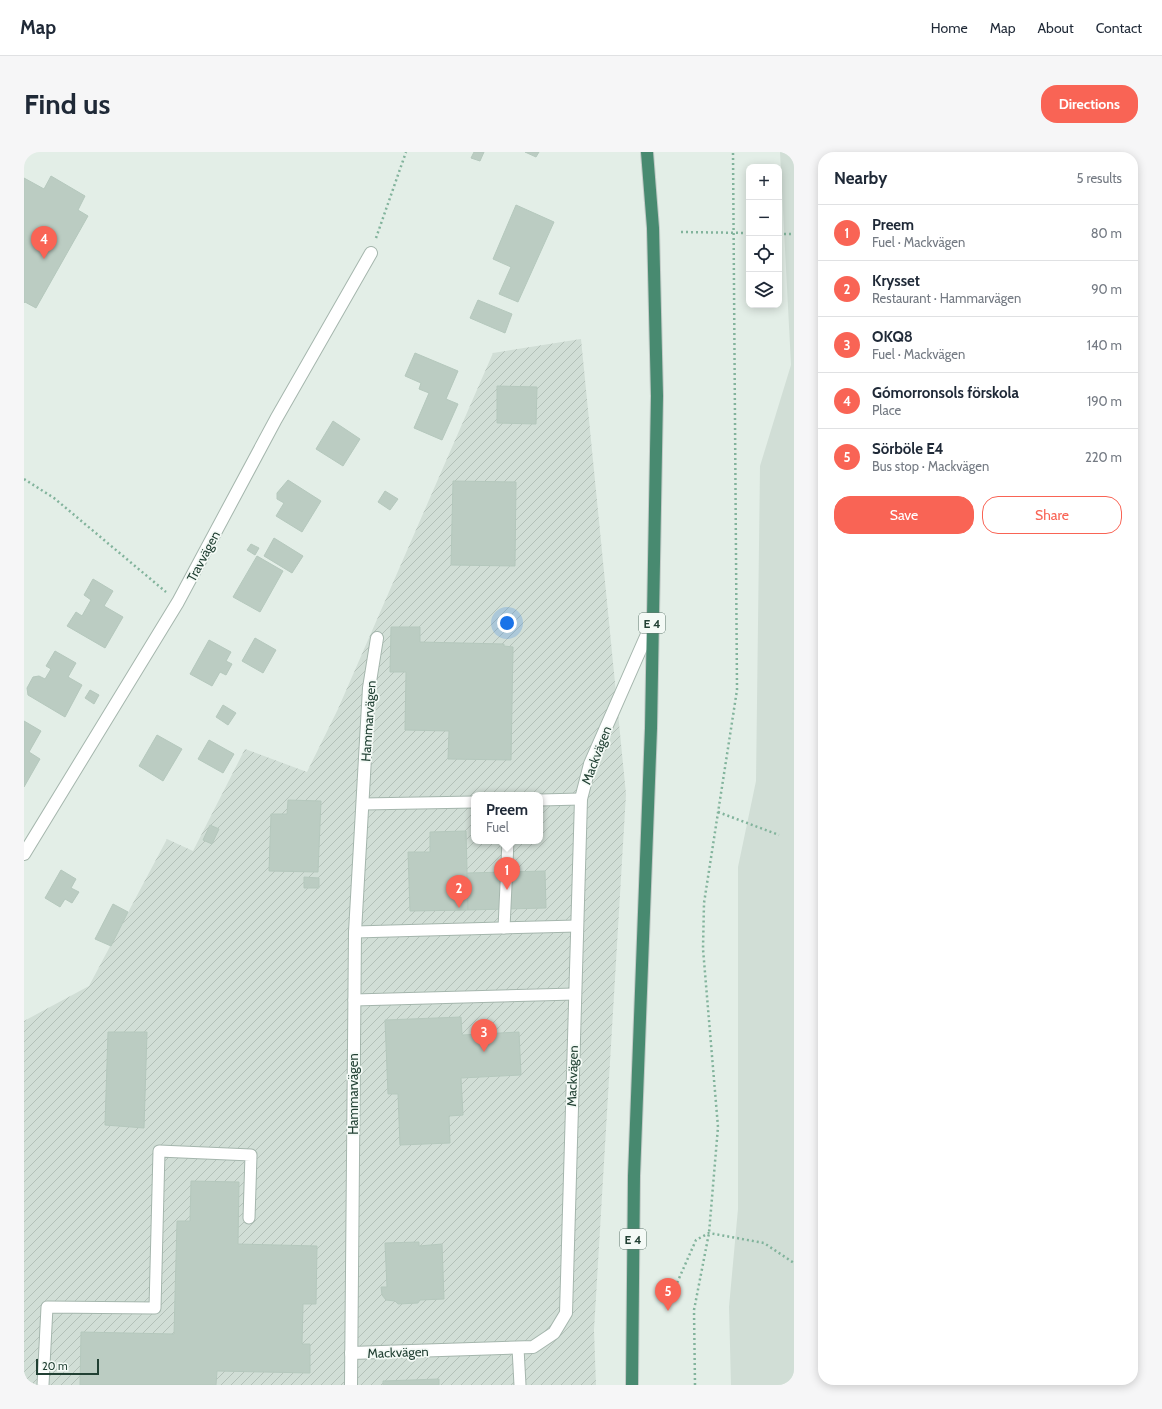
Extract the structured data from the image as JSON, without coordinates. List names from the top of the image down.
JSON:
{
  "streets": {
    "highway": ["E 4"],
    "street": ["Travvägen", "Hammarvägen", "Mackvägen"]
  },
  "crossings": [
    ["E 4", "Mackvägen"],
    ["Hammarvägen", "Mackvägen"]
  ],
  "scale_bar": "20 m",
  "page": {
    "header": "Map",
    "nav": [
      "Home",
      "Map",
      "About",
      "Contact"
    ],
    "buttons": [
      "Directions",
      ["Save", "Share"]
    ],
    "title": "Find us",
    "heading": ["Nearby", "5 results"],
    "map_buttons": ["+", "−"],
    "list": [
      {
        "mark": "1",
        "name": "Preem",
        "note": "Fuel · Mackvägen",
        "value": "80 m"
      },
      {
        "mark": "2",
        "name": "Krysset",
        "note": "Restaurant · Hammarvägen",
        "value": "90 m"
      },
      {
        "mark": "3",
        "name": "OKQ8",
        "note": "Fuel · Mackvägen",
        "value": "140 m"
      },
      {
        "mark": "4",
        "name": "Gómorronsols förskola",
        "note": "Place",
        "value": "190 m"
      },
      {
        "mark": "5",
        "name": "Sörböle E4",
        "note": "Bus stop · Mackvägen",
        "value": "220 m"
      }
    ],
    "pins": [
      "4",
      "1",
      "2",
      "3",
      "5"
    ],
    "popup": ["Preem", "Fuel"],
    "scale": "20 m"
  }
}
